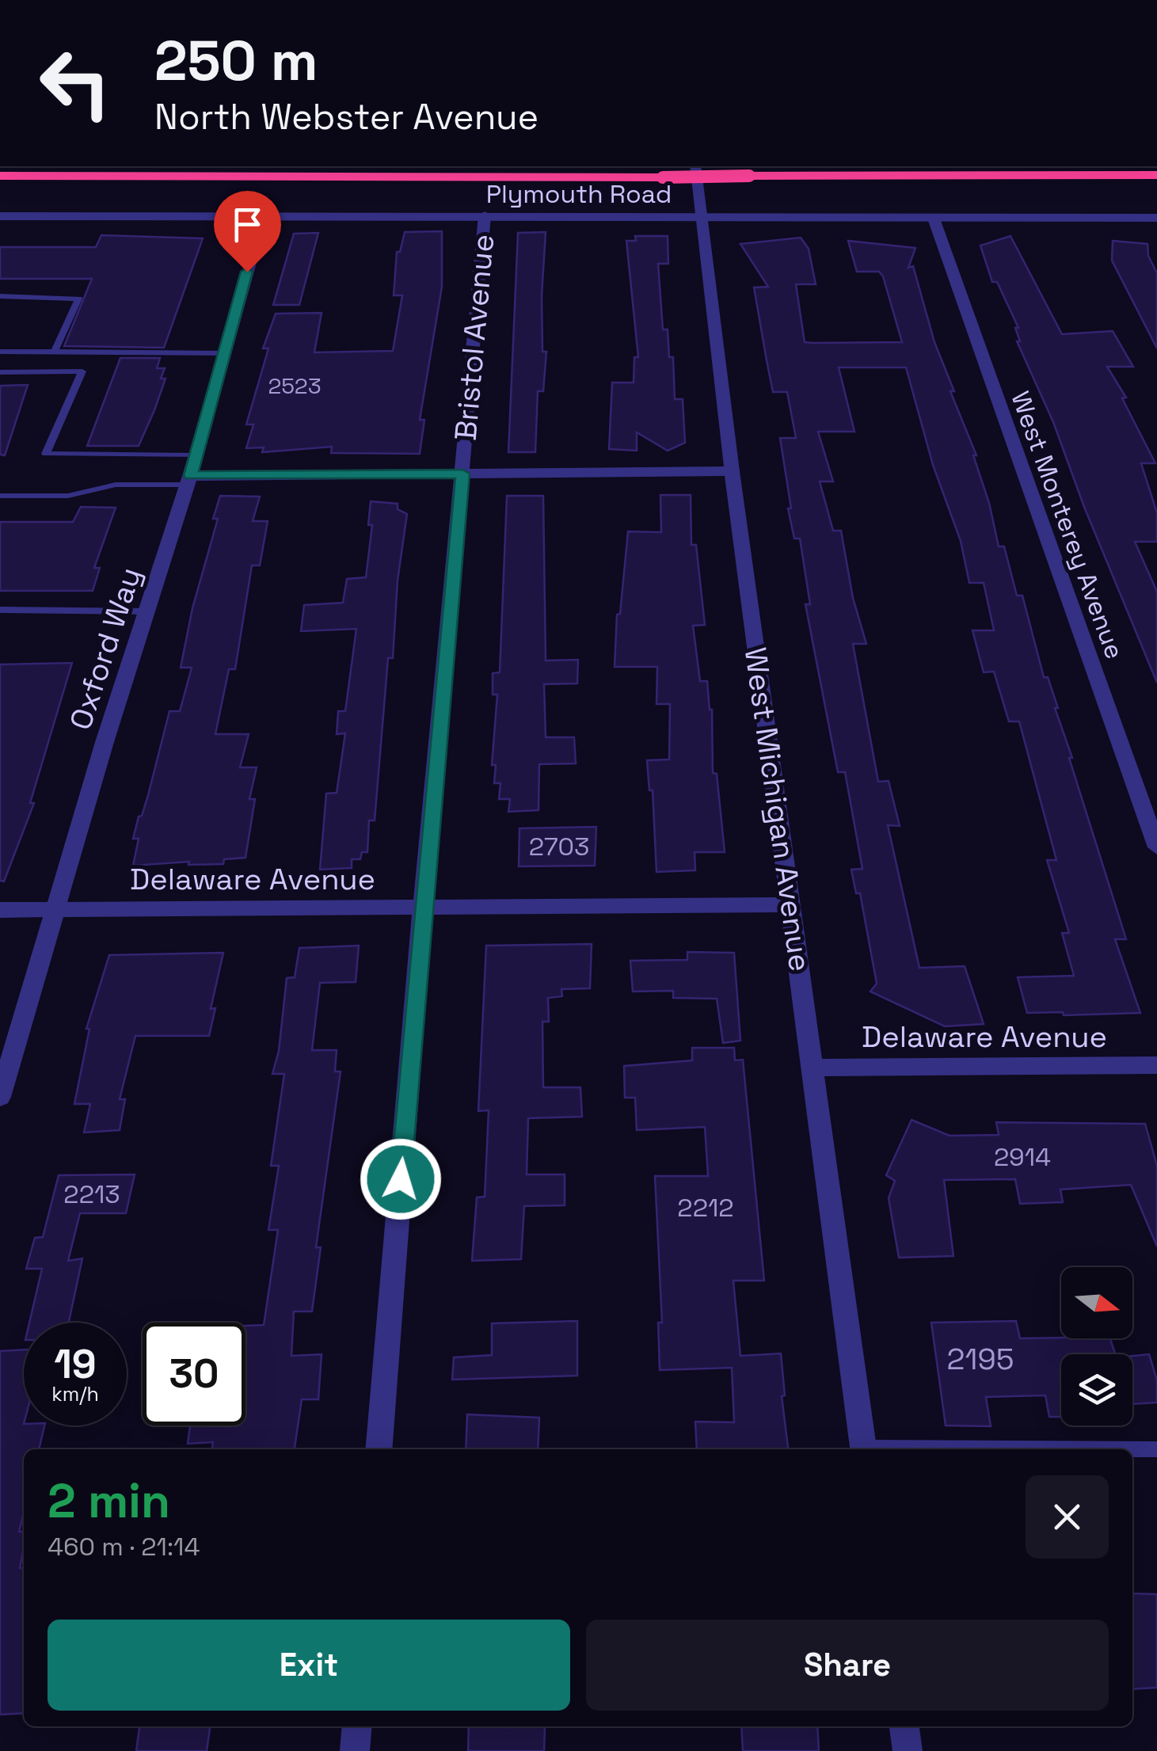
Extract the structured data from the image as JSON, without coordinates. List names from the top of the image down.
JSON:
{
  "streets": {
    "street": [
      "Plymouth Road",
      "Bristol Avenue",
      "West Monterey Avenue",
      "Oxford Way",
      "West Michigan Avenue",
      "Delaware Avenue"
    ]
  },
  "crossings": [
    ["Plymouth Road", "Bristol Avenue"],
    ["Plymouth Road", "West Monterey Avenue"],
    ["Plymouth Road", "Oxford Way"],
    ["Plymouth Road", "West Michigan Avenue"],
    ["Bristol Avenue", "Delaware Avenue"],
    ["Oxford Way", "Delaware Avenue"],
    ["West Michigan Avenue", "Delaware Avenue"]
  ],
  "house_numbers": [
    "2523",
    "2703",
    "2914",
    "2213",
    "2212",
    "2195"
  ],
  "north": "right",
  "page": {
    "turn": ["250 m", "North Webster Avenue"],
    "speed": "19 km/h",
    "limit": "30",
    "heading": ["2 min", "460 m · 21:14"],
    "buttons": ["Exit", "Share"]
  }
}
